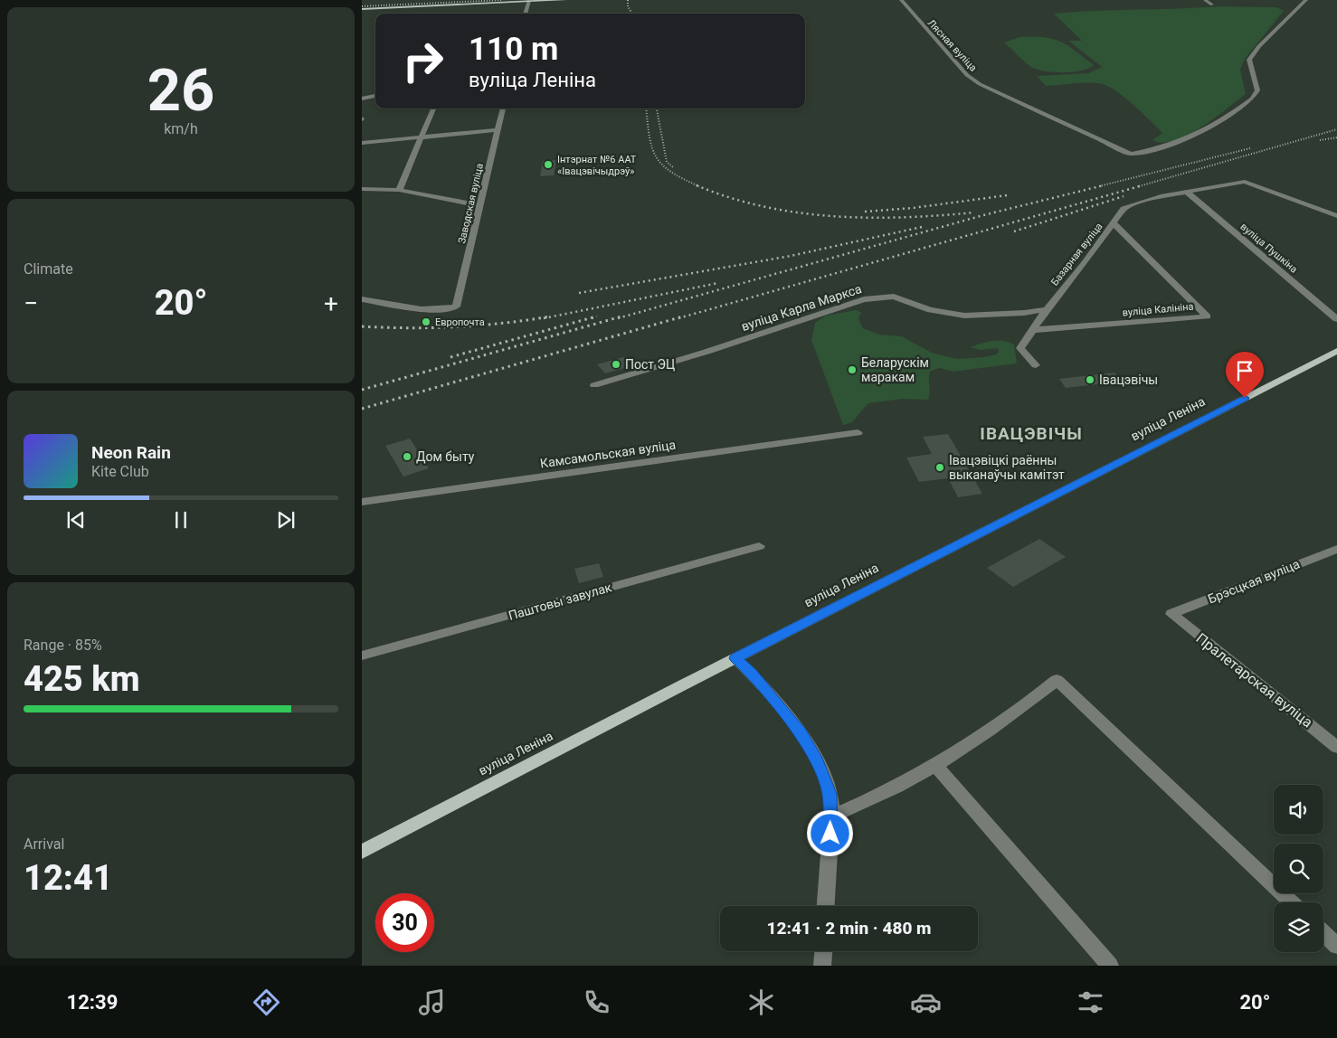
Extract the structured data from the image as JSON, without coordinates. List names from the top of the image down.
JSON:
{
  "streets": {
    "main road": ["вуліца Леніна"],
    "street": [
      "Лясная вуліца",
      "Заводская вуліца",
      "вуліца Пушкіна",
      "Базарная вуліца",
      "вуліца Карла Маркса",
      "вуліца Калініна",
      "Камсамольская вуліца",
      "Брэсцкая вуліца",
      "Паштовы завулак",
      "Пралетарская вуліца"
    ]
  },
  "crossings": [
    ["вуліца Пушкіна", "Базарная вуліца"],
    ["Базарная вуліца", "вуліца Карла Маркса"],
    ["Базарная вуліца", "вуліца Калініна"],
    ["Брэсцкая вуліца", "Пралетарская вуліца"]
  ],
  "districts": ["ІВАЦЭВІЧЫ"],
  "places": [
    "Інтэрнат №6 ААТ «Івацэвічыдрэў»",
    "Европочта",
    "Пост ЭЦ",
    "Беларускім маракам",
    "Івацэвічы",
    "Дом быту",
    "Івацэвіцкі раённы выканаўчы камітэт"
  ],
  "page": {
    "tile": [
      ["26", "km/h"],
      "Climate",
      ["Range · 85%", "425 km"],
      ["Arrival", "12:41"]
    ],
    "turn": ["110 m", "вуліца Леніна"],
    "heat": ["−", "20°", "+"],
    "song": ["Neon Rain", "Kite Club"],
    "limit": "30",
    "trip": "12:41 · 2 min · 480 m",
    "tabs": ["12:39", "20°"]
  }
}
